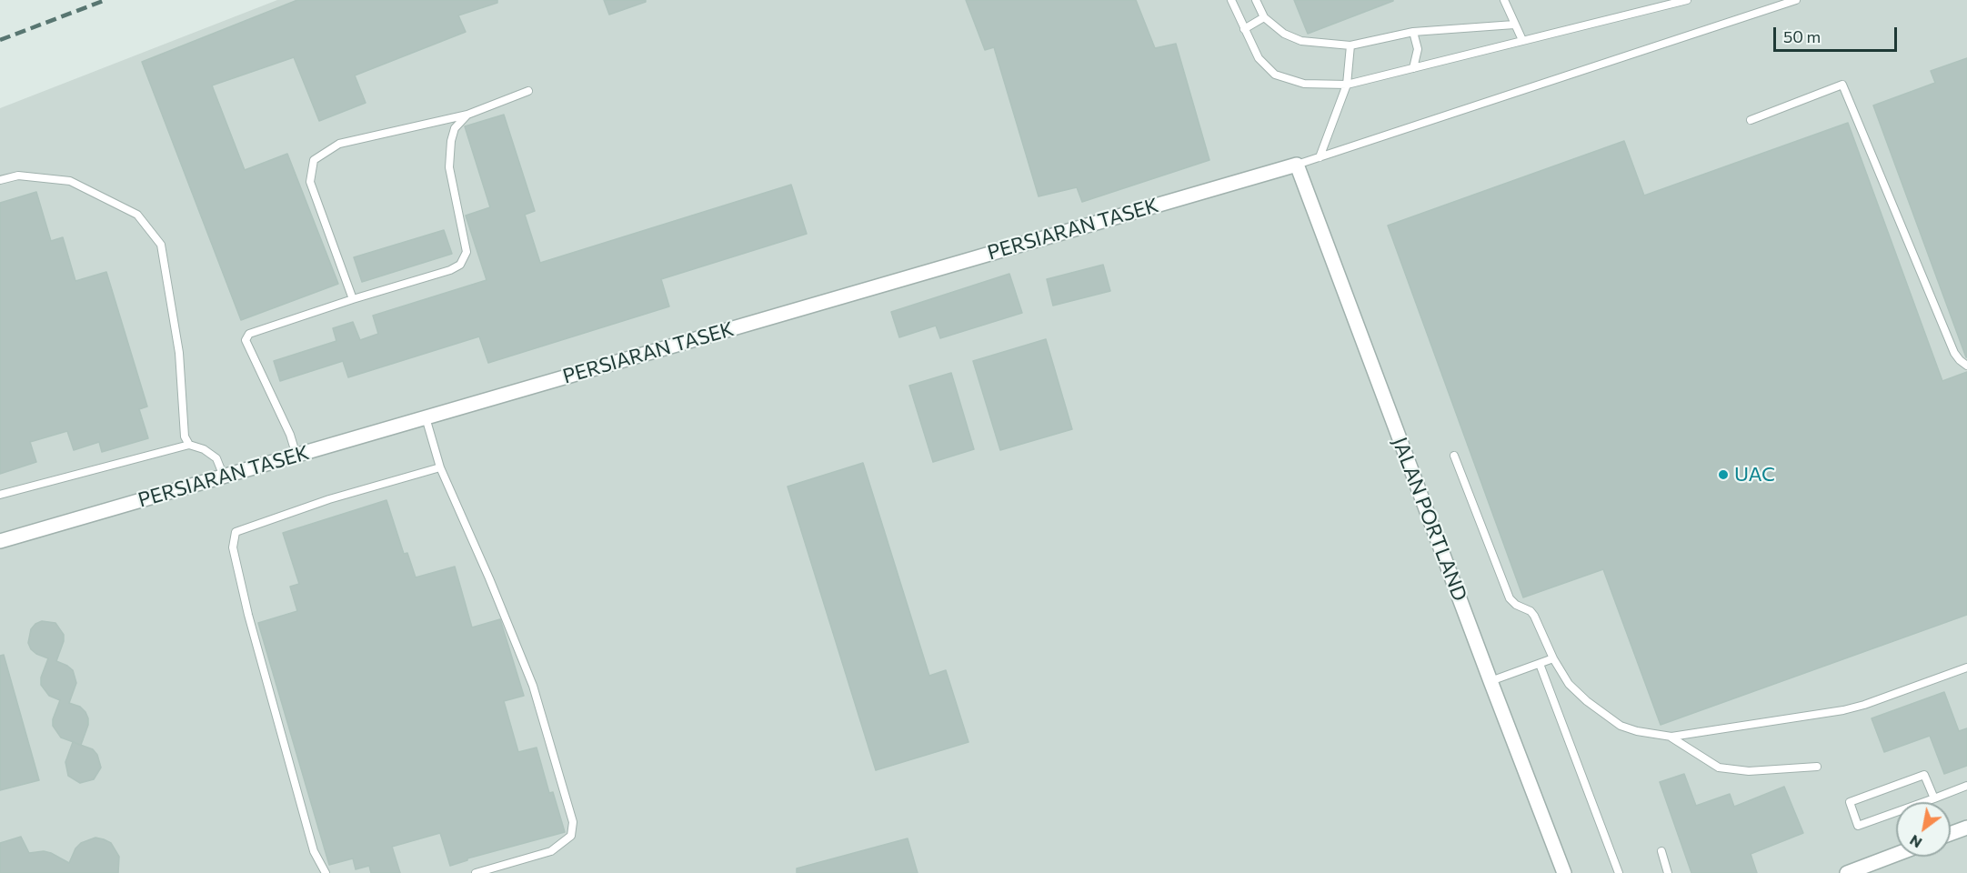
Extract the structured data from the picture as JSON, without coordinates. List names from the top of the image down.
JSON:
{
  "streets": {
    "street": ["PERSIARAN TASEK", "JALAN PORTLAND"]
  },
  "crossings": [
    ["PERSIARAN TASEK", "JALAN PORTLAND"]
  ],
  "places": ["UAC"],
  "scale_bar": "50 m",
  "north": "bottom left"
}
